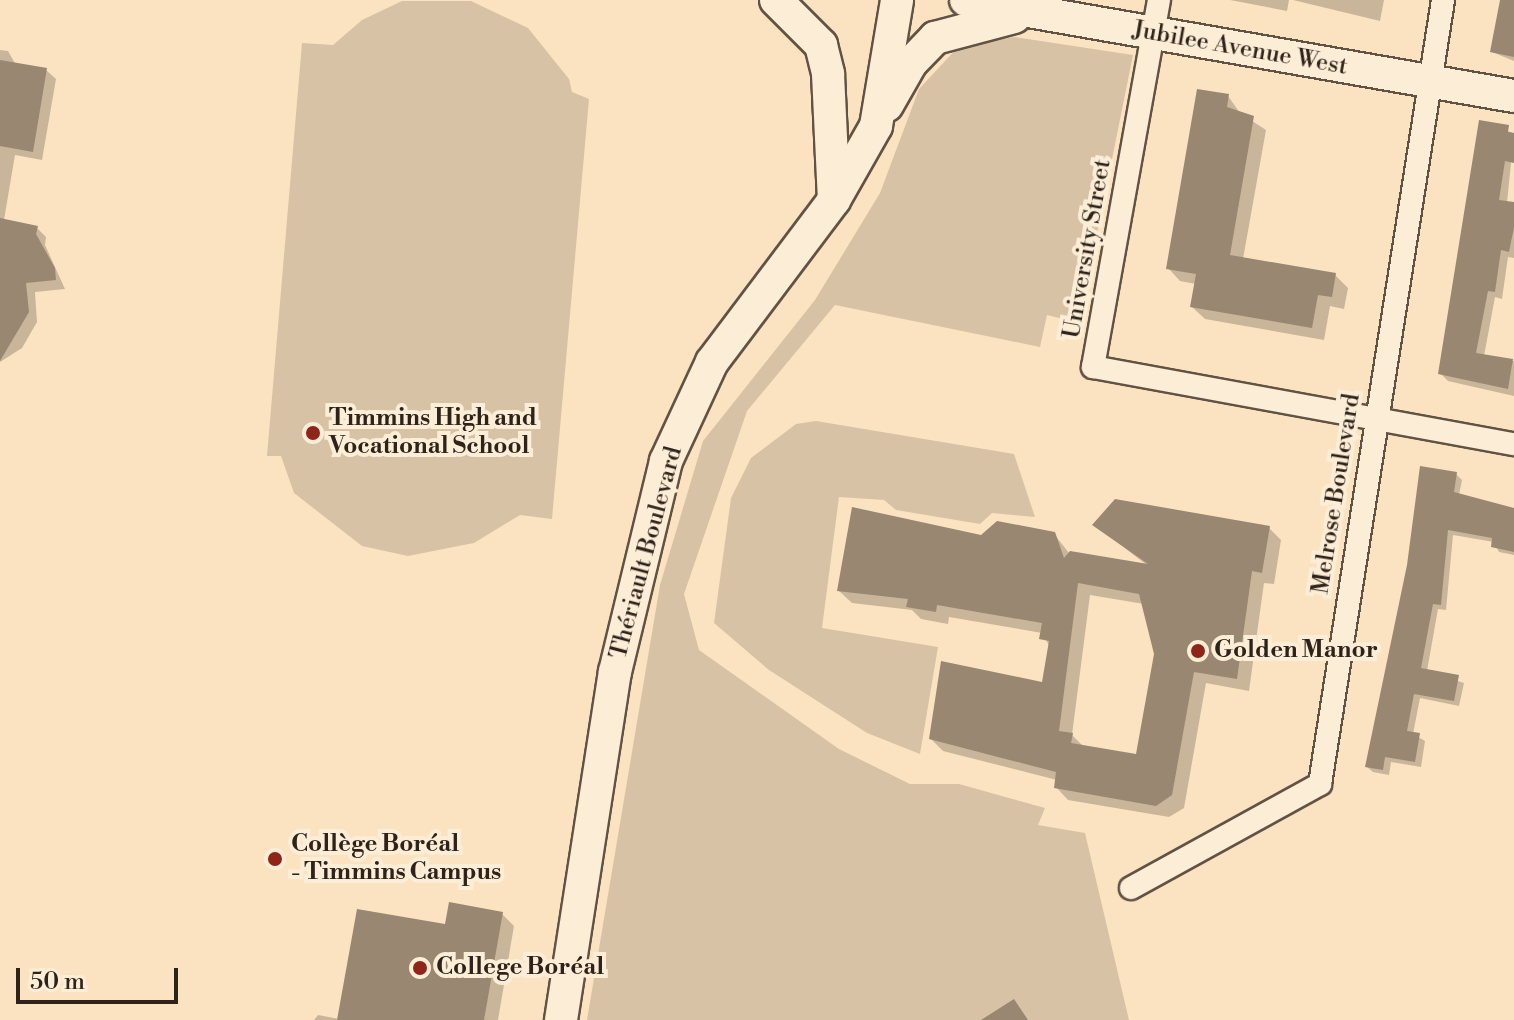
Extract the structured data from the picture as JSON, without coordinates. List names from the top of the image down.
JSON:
{
  "streets": {
    "main road": ["Jubilee Avenue West", "Thériault Boulevard"],
    "street": ["University Street", "Melrose Boulevard"]
  },
  "crossings": [
    ["Jubilee Avenue West", "University Street"],
    ["Jubilee Avenue West", "Melrose Boulevard"],
    ["University Street", "Melrose Boulevard"]
  ],
  "places": [
    "Timmins High and Vocational School",
    "Golden Manor",
    "Collège Boréal - Timmins Campus",
    "College Boréal"
  ],
  "scale_bar": "50 m"
}
